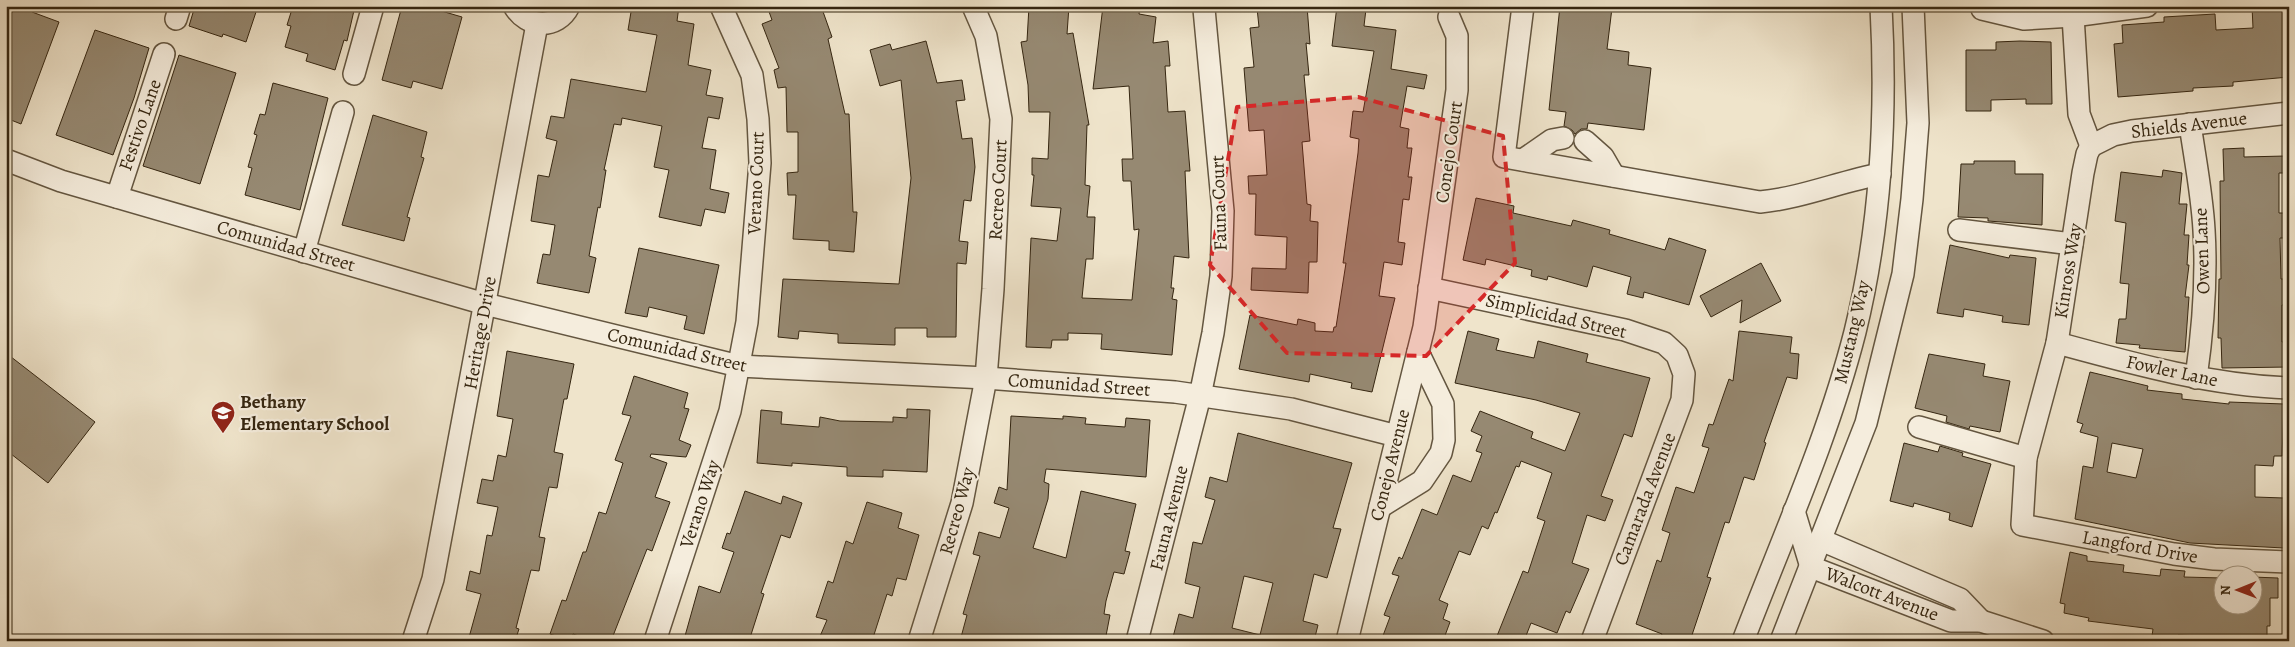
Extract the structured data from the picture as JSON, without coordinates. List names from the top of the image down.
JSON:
{
  "streets": {
    "street": [
      "Festivo Lane",
      "Shields Avenue",
      "Conejo Court",
      "Verano Court",
      "Recreo Court",
      "Fauna Court",
      "Comunidad Street",
      "Owen Lane",
      "Kinross Way",
      "Simplicidad Street",
      "Mustang Way",
      "Heritage Drive",
      "Fowler Lane",
      "Conejo Avenue",
      "Camarada Avenue",
      "Verano Way",
      "Recreo Way",
      "Fauna Avenue",
      "Langford Drive",
      "Walcott Avenue"
    ]
  },
  "crossings": [
    ["Festivo Lane", "Comunidad Street"],
    ["Shields Avenue", "Owen Lane"],
    ["Shields Avenue", "Kinross Way"],
    ["Conejo Court", "Simplicidad Street"],
    ["Conejo Court", "Conejo Avenue"],
    ["Verano Court", "Comunidad Street"],
    ["Verano Court", "Verano Way"],
    ["Recreo Court", "Comunidad Street"],
    ["Recreo Court", "Recreo Way"],
    ["Fauna Court", "Comunidad Street"],
    ["Fauna Court", "Fauna Avenue"],
    ["Comunidad Street", "Heritage Drive"],
    ["Comunidad Street", "Conejo Avenue"],
    ["Comunidad Street", "Verano Way"],
    ["Comunidad Street", "Recreo Way"],
    ["Comunidad Street", "Fauna Avenue"],
    ["Owen Lane", "Fowler Lane"],
    ["Kinross Way", "Fowler Lane"],
    ["Kinross Way", "Langford Drive"],
    ["Simplicidad Street", "Conejo Avenue"],
    ["Simplicidad Street", "Camarada Avenue"],
    ["Mustang Way", "Walcott Avenue"]
  ],
  "places": {
    "school or university": ["Bethany Elementary School"]
  },
  "north": "left"
}
